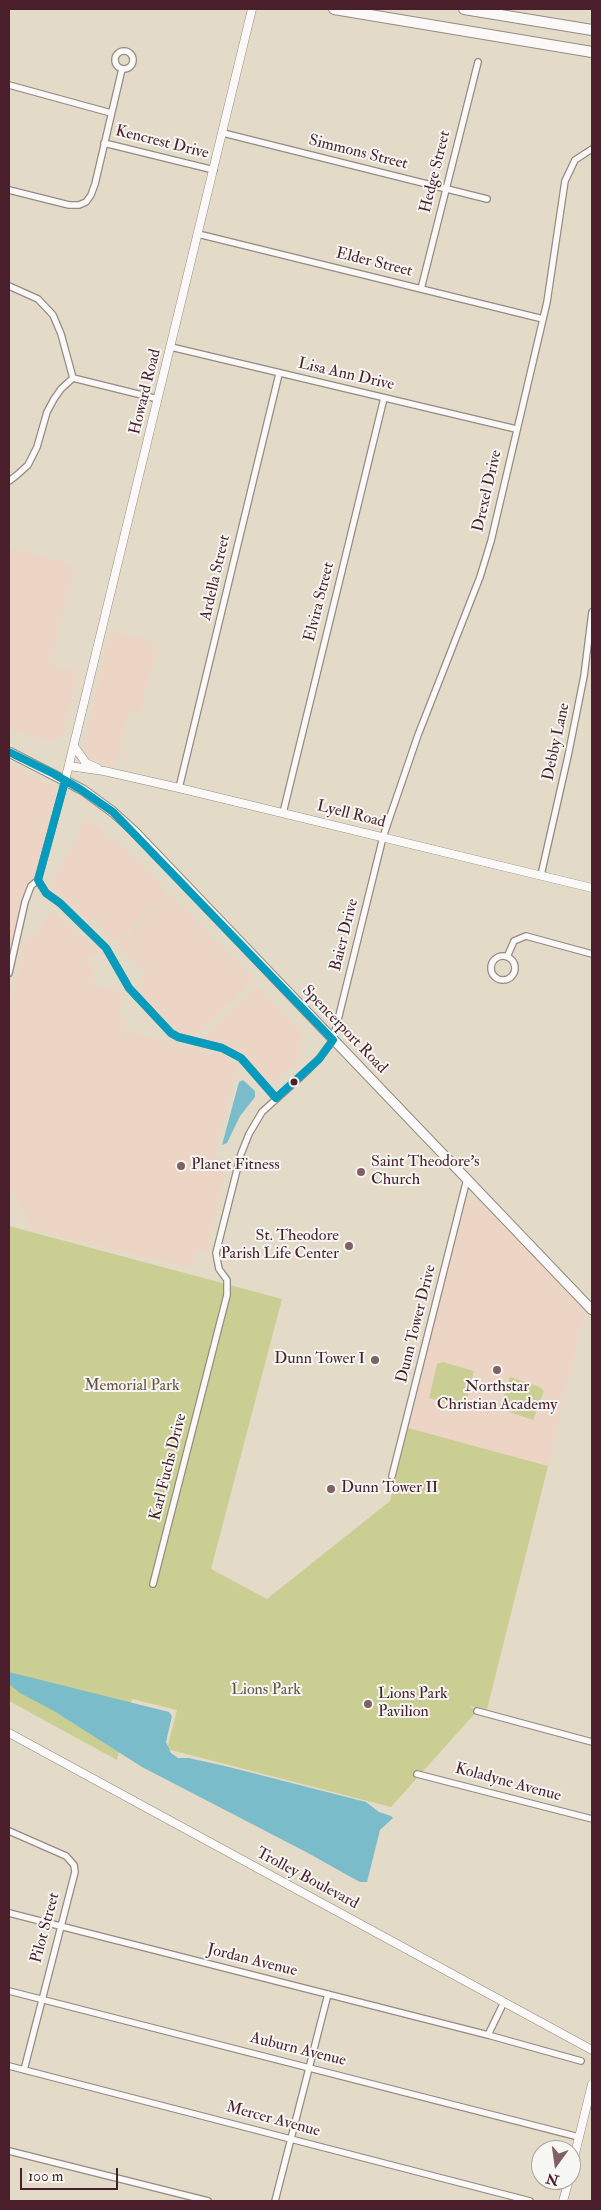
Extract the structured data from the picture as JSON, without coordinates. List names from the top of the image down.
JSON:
{
  "streets": {
    "main road": ["Spencerport Road"],
    "street": [
      "Kencrest Drive",
      "Simmons Street",
      "Hedge Street",
      "Elder Street",
      "Lisa Ann Drive",
      "Howard Road",
      "Drexel Drive",
      "Ardella Street",
      "Elvira Street",
      "Debby Lane",
      "Lyell Road",
      "Baier Drive",
      "Dunn Tower Drive",
      "Karl Fuchs Drive",
      "Koladyne Avenue",
      "Trolley Boulevard",
      "Pilot Street",
      "Jordan Avenue",
      "Auburn Avenue",
      "Mercer Avenue"
    ]
  },
  "crossings": [
    ["Kencrest Drive", "Howard Road"],
    ["Simmons Street", "Hedge Street"],
    ["Simmons Street", "Howard Road"],
    ["Hedge Street", "Elder Street"],
    ["Elder Street", "Howard Road"],
    ["Elder Street", "Drexel Drive"],
    ["Lisa Ann Drive", "Howard Road"],
    ["Lisa Ann Drive", "Drexel Drive"],
    ["Lisa Ann Drive", "Ardella Street"],
    ["Lisa Ann Drive", "Elvira Street"],
    ["Howard Road", "Lyell Road"],
    ["Howard Road", "Spencerport Road"],
    ["Drexel Drive", "Lyell Road"],
    ["Drexel Drive", "Baier Drive"],
    ["Ardella Street", "Lyell Road"],
    ["Elvira Street", "Lyell Road"],
    ["Debby Lane", "Lyell Road"],
    ["Lyell Road", "Baier Drive"],
    ["Baier Drive", "Spencerport Road"],
    ["Baier Drive", "Karl Fuchs Drive"],
    ["Spencerport Road", "Dunn Tower Drive"],
    ["Spencerport Road", "Karl Fuchs Drive"],
    ["Pilot Street", "Jordan Avenue"],
    ["Pilot Street", "Auburn Avenue"],
    ["Pilot Street", "Mercer Avenue"]
  ],
  "parks": ["Memorial Park", "Lions Park"],
  "places": [
    "Planet Fitness",
    "Saint Theodore's Church",
    "St. Theodore Parish Life Center",
    "Dunn Tower I",
    "Northstar Christian Academy",
    "Dunn Tower II",
    "Lions Park Pavilion"
  ],
  "scale_bar": "100 m",
  "north": "bottom"
}
